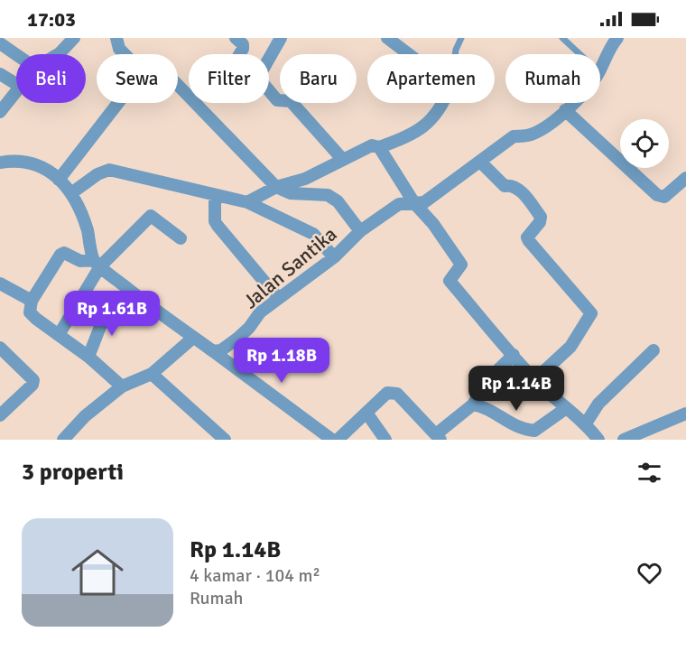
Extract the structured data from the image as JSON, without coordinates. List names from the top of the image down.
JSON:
{
  "streets": {
    "street": ["Jalan Santika"]
  },
  "page": {
    "status": "17:03",
    "chip": [
      "Beli",
      "Sewa",
      "Filter",
      "Baru",
      "Apartemen",
      "Rumah"
    ],
    "price": ["Rp 1.61B", "Rp 1.18B", "Rp 1.14B"],
    "heading": "3 properti",
    "list": [
      {
        "name": "Rp 1.14B",
        "note": "4 kamar · 104 m² · Rumah"
      }
    ]
  }
}
